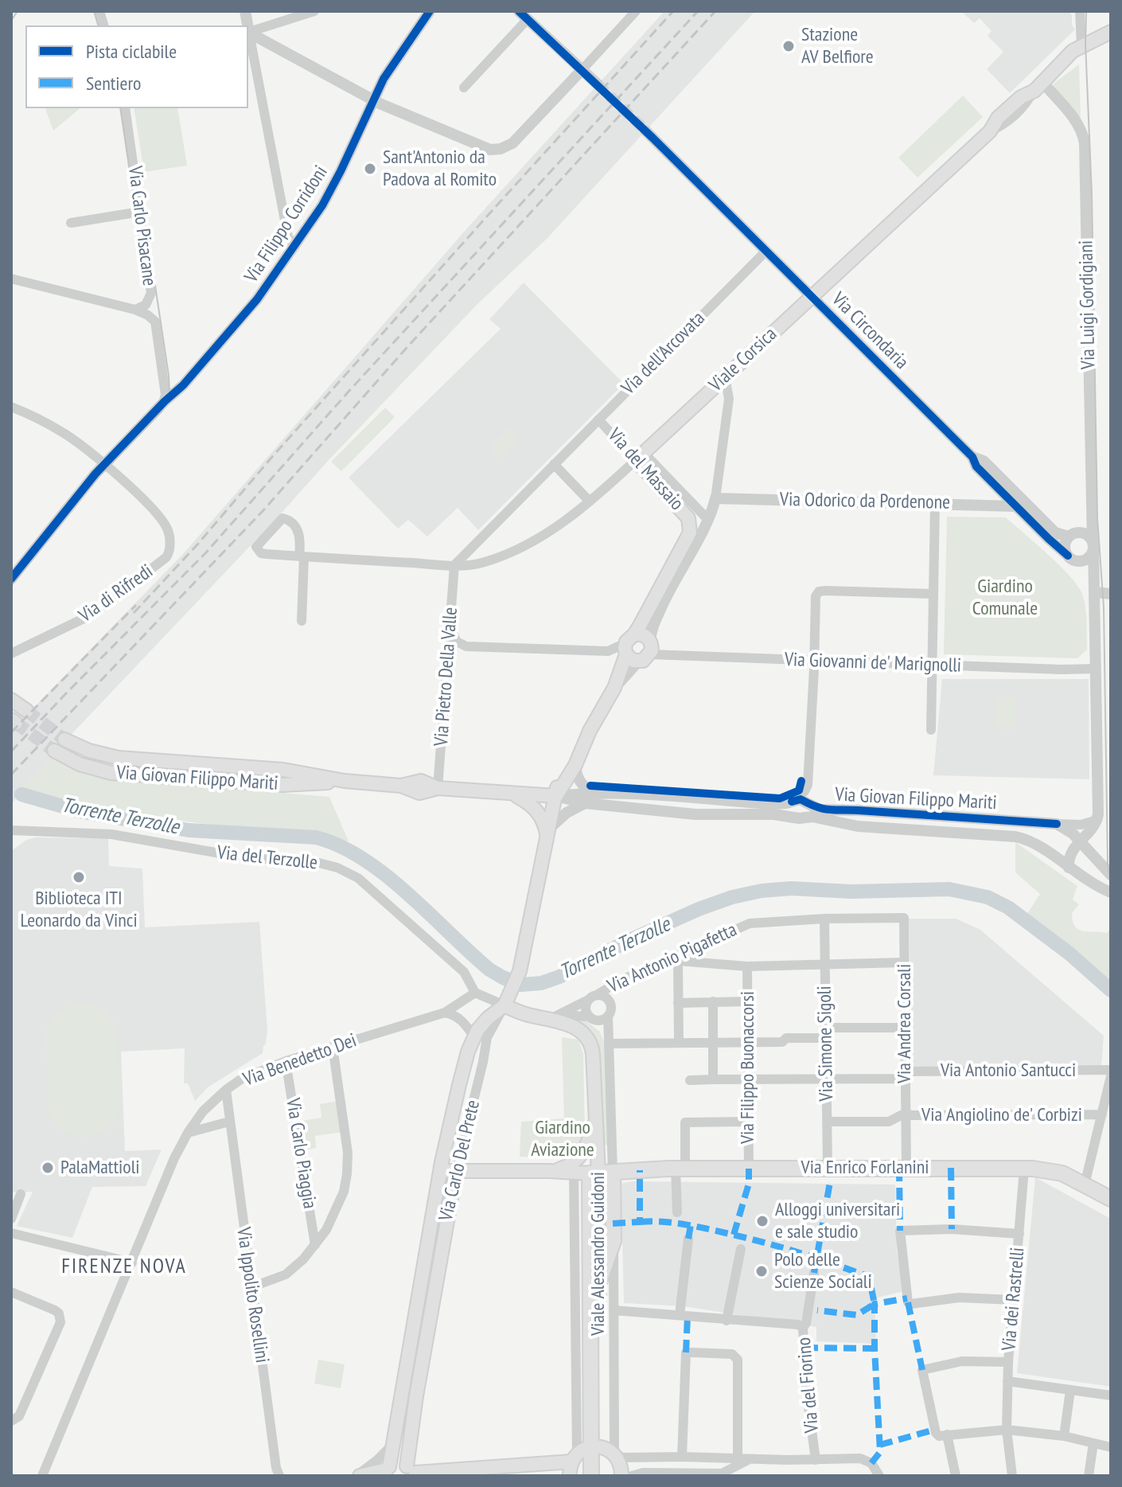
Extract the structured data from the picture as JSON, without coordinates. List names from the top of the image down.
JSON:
{
  "streets": {
    "main road": [
      "Viale Corsica",
      "Via del Massaio",
      "Via Giovan Filippo Mariti",
      "Via Carlo Del Prete",
      "Via Enrico Forlanini",
      "Viale Alessandro Guidoni"
    ],
    "street": [
      "Via Filippo Corridoni",
      "Via Carlo Pisacane",
      "Via Luigi Gordigiani",
      "Via Circondaria",
      "Via dell'Arcovata",
      "Via Odorico da Pordenone",
      "Via di Rifredi",
      "Via Giovanni de' Marignolli",
      "Via Pietro Della Valle",
      "Via del Terzolle",
      "Via Antonio Pigafetta",
      "Via Andrea Corsali",
      "Via Simone Sigoli",
      "Via Benedetto Dei",
      "Via Filippo Buonaccorsi",
      "Via Antonio Santucci",
      "Via Angiolino de' Corbizi",
      "Via Carlo Piaggia",
      "Via Ippolito Rosellini",
      "Via dei Rastrelli",
      "Via del Fiorino"
    ]
  },
  "crossings": [
    ["Via Filippo Corridoni", "Via Carlo Pisacane"],
    ["Via Filippo Corridoni", "Via di Rifredi"],
    ["Via Luigi Gordigiani", "Via Circondaria"],
    ["Via Luigi Gordigiani", "Viale Corsica"],
    ["Via Luigi Gordigiani", "Via Giovanni de' Marignolli"],
    ["Via Circondaria", "Via dell'Arcovata"],
    ["Via Circondaria", "Viale Corsica"],
    ["Via Circondaria", "Via Odorico da Pordenone"],
    ["Via dell'Arcovata", "Viale Corsica"],
    ["Via dell'Arcovata", "Via del Massaio"],
    ["Via dell'Arcovata", "Via Pietro Della Valle"],
    ["Viale Corsica", "Via del Massaio"],
    ["Viale Corsica", "Via Pietro Della Valle"],
    ["Via Giovanni de' Marignolli", "Via Pietro Della Valle"],
    ["Via Pietro Della Valle", "Via Giovan Filippo Mariti"],
    ["Via del Terzolle", "Via Benedetto Dei"],
    ["Via Antonio Pigafetta", "Via Andrea Corsali"],
    ["Via Antonio Pigafetta", "Via Simone Sigoli"],
    ["Via Andrea Corsali", "Via Antonio Santucci"],
    ["Via Andrea Corsali", "Via Angiolino de' Corbizi"],
    ["Via Andrea Corsali", "Via Enrico Forlanini"],
    ["Via Simone Sigoli", "Via Antonio Santucci"],
    ["Via Simone Sigoli", "Via Angiolino de' Corbizi"],
    ["Via Simone Sigoli", "Via Enrico Forlanini"],
    ["Via Benedetto Dei", "Via Carlo Piaggia"],
    ["Via Benedetto Dei", "Via Ippolito Rosellini"],
    ["Via Filippo Buonaccorsi", "Via Antonio Santucci"],
    ["Via Filippo Buonaccorsi", "Via Enrico Forlanini"],
    ["Via Carlo Del Prete", "Viale Alessandro Guidoni"],
    ["Via Enrico Forlanini", "Viale Alessandro Guidoni"],
    ["Via Enrico Forlanini", "Via dei Rastrelli"]
  ],
  "districts": ["FIRENZE NOVA"],
  "water": ["Torrente Terzolle"],
  "parks": ["Giardino Comunale", "Giardino Aviazione"],
  "places": [
    "Stazione AV Belfiore",
    "Sant'Antonio da Padova al Romito",
    "Biblioteca ITI Leonardo da Vinci",
    "PalaMattioli",
    "Alloggi universitari e sale studio",
    "Polo delle Scienze Sociali"
  ],
  "legend": ["Pista ciclabile", "Sentiero"]
}
